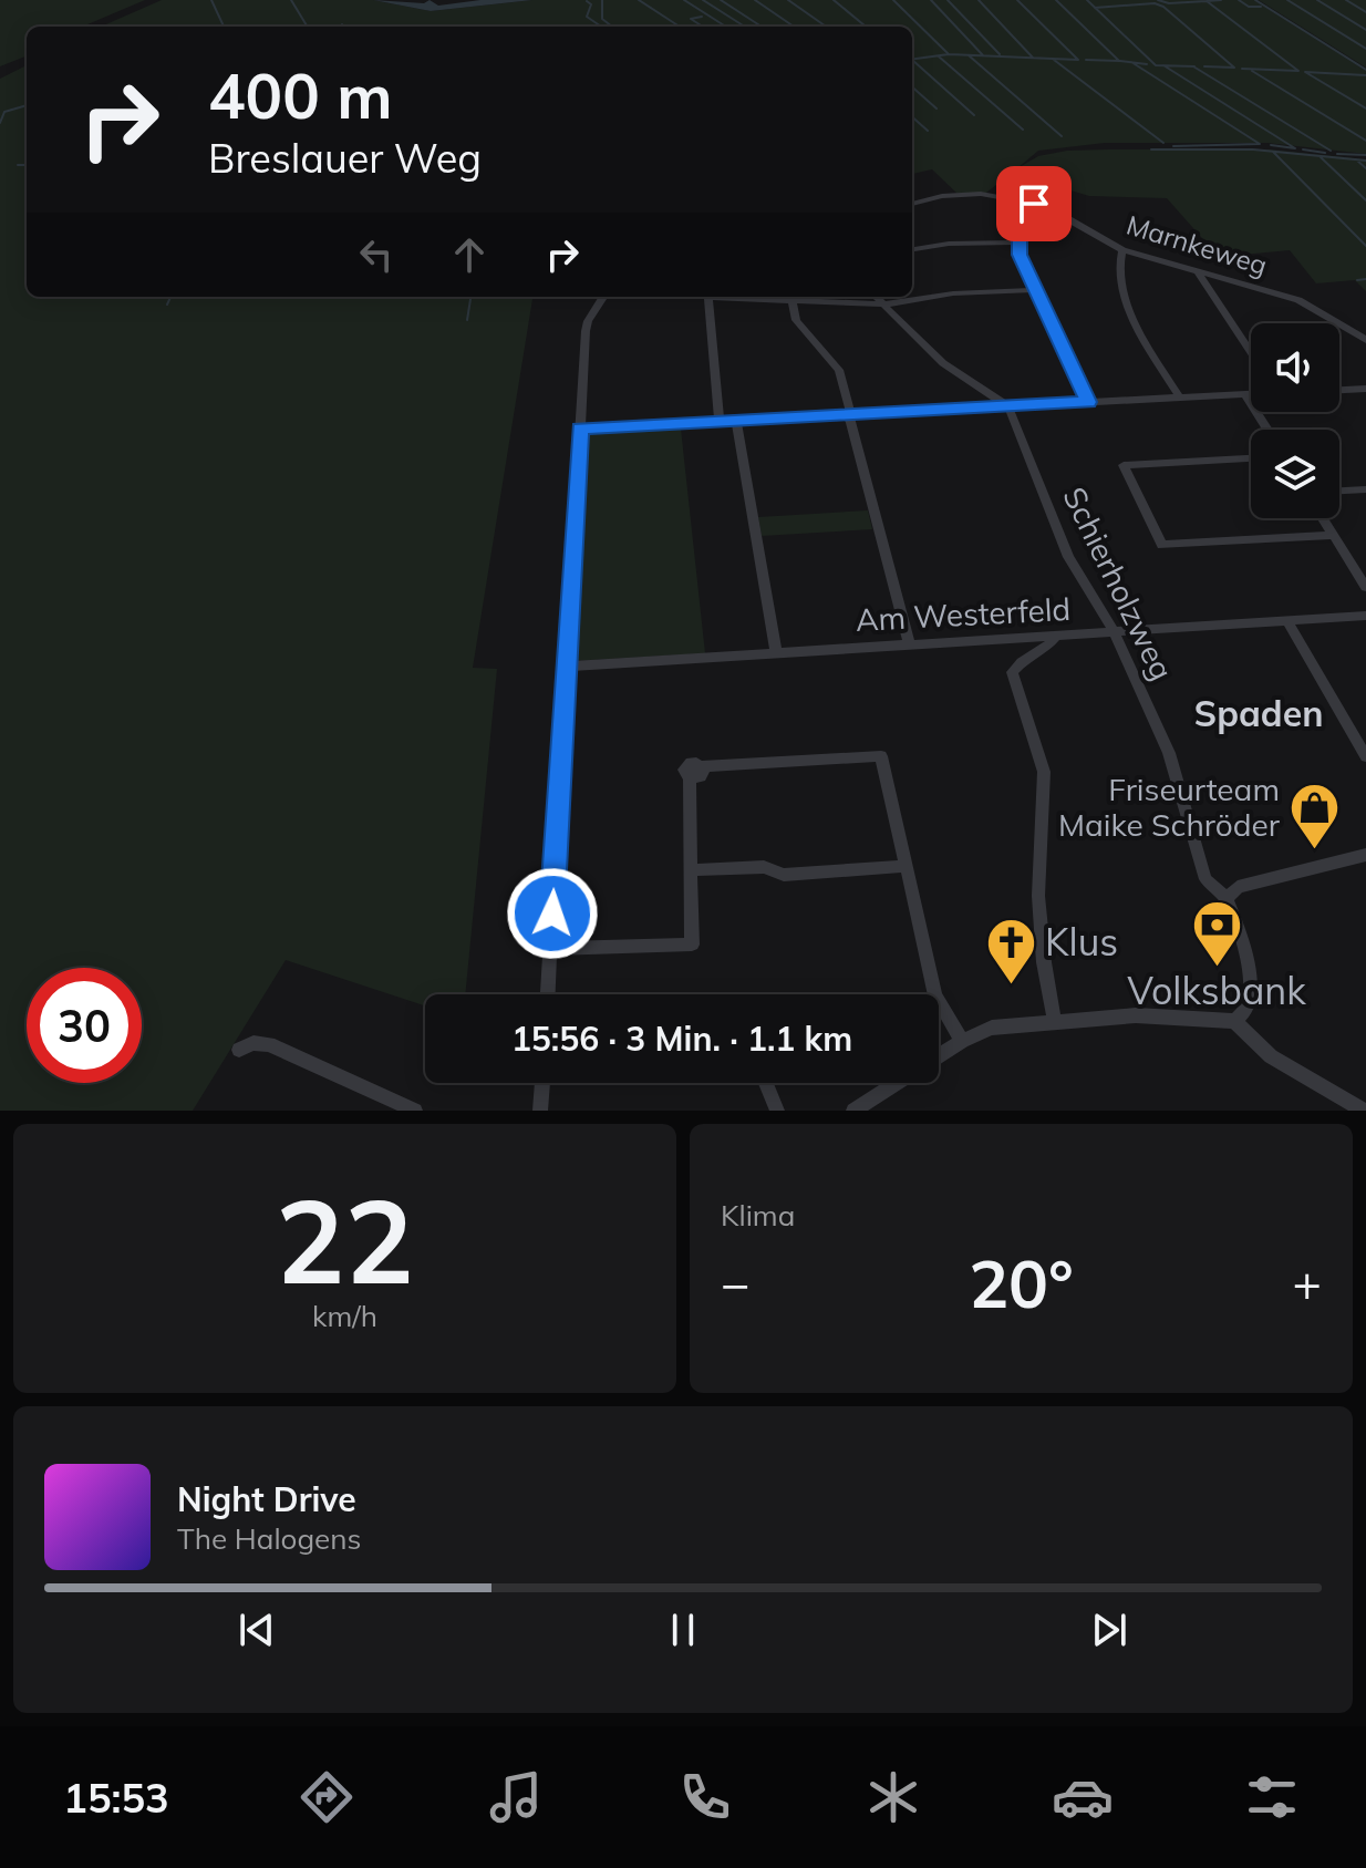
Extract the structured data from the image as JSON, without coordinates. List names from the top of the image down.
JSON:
{
  "streets": {
    "street": ["Marnkeweg", "Schierholzweg", "Am Westerfeld"]
  },
  "crossings": [
    ["Schierholzweg", "Am Westerfeld"]
  ],
  "districts": ["Spaden"],
  "places": {
    "shop": ["Friseurteam Maike Schröder"],
    "bank": ["Volksbank"],
    "church": ["Klus"]
  },
  "page": {
    "turn": ["400 m", "Breslauer Weg"],
    "limit": "30",
    "trip": "15:56 · 3 Min. · 1.1 km",
    "tile": [
      ["22", "km/h"],
      "Klima"
    ],
    "heat": ["−", "20°", "+"],
    "song": ["Night Drive", "The Halogens"],
    "tabs": "15:53"
  }
}
